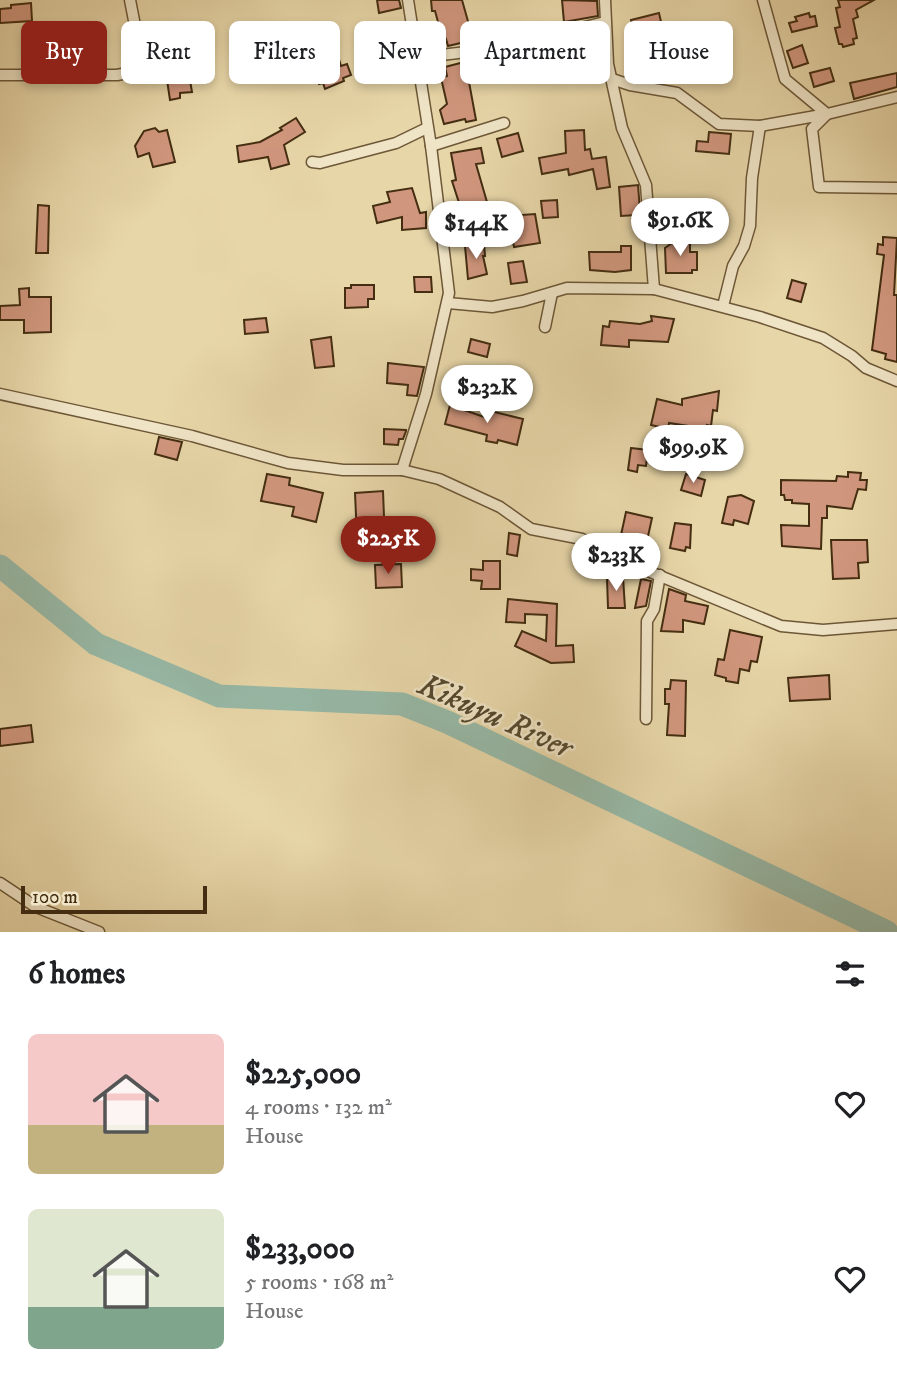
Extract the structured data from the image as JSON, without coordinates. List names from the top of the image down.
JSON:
{
  "water": ["Kikuyu River"],
  "scale_bar": "100 m",
  "page": {
    "chip": [
      "Buy",
      "Rent",
      "Filters",
      "New",
      "Apartment",
      "House"
    ],
    "price": [
      "$91.6K",
      "$144K",
      "$232K",
      "$99.9K",
      "$225K",
      "$233K"
    ],
    "scale": "100 m",
    "heading": "6 homes",
    "list": [
      {
        "name": "$225,000",
        "note": "4 rooms · 132 m² · House"
      },
      {
        "name": "$233,000",
        "note": "5 rooms · 168 m² · House"
      }
    ]
  }
}
